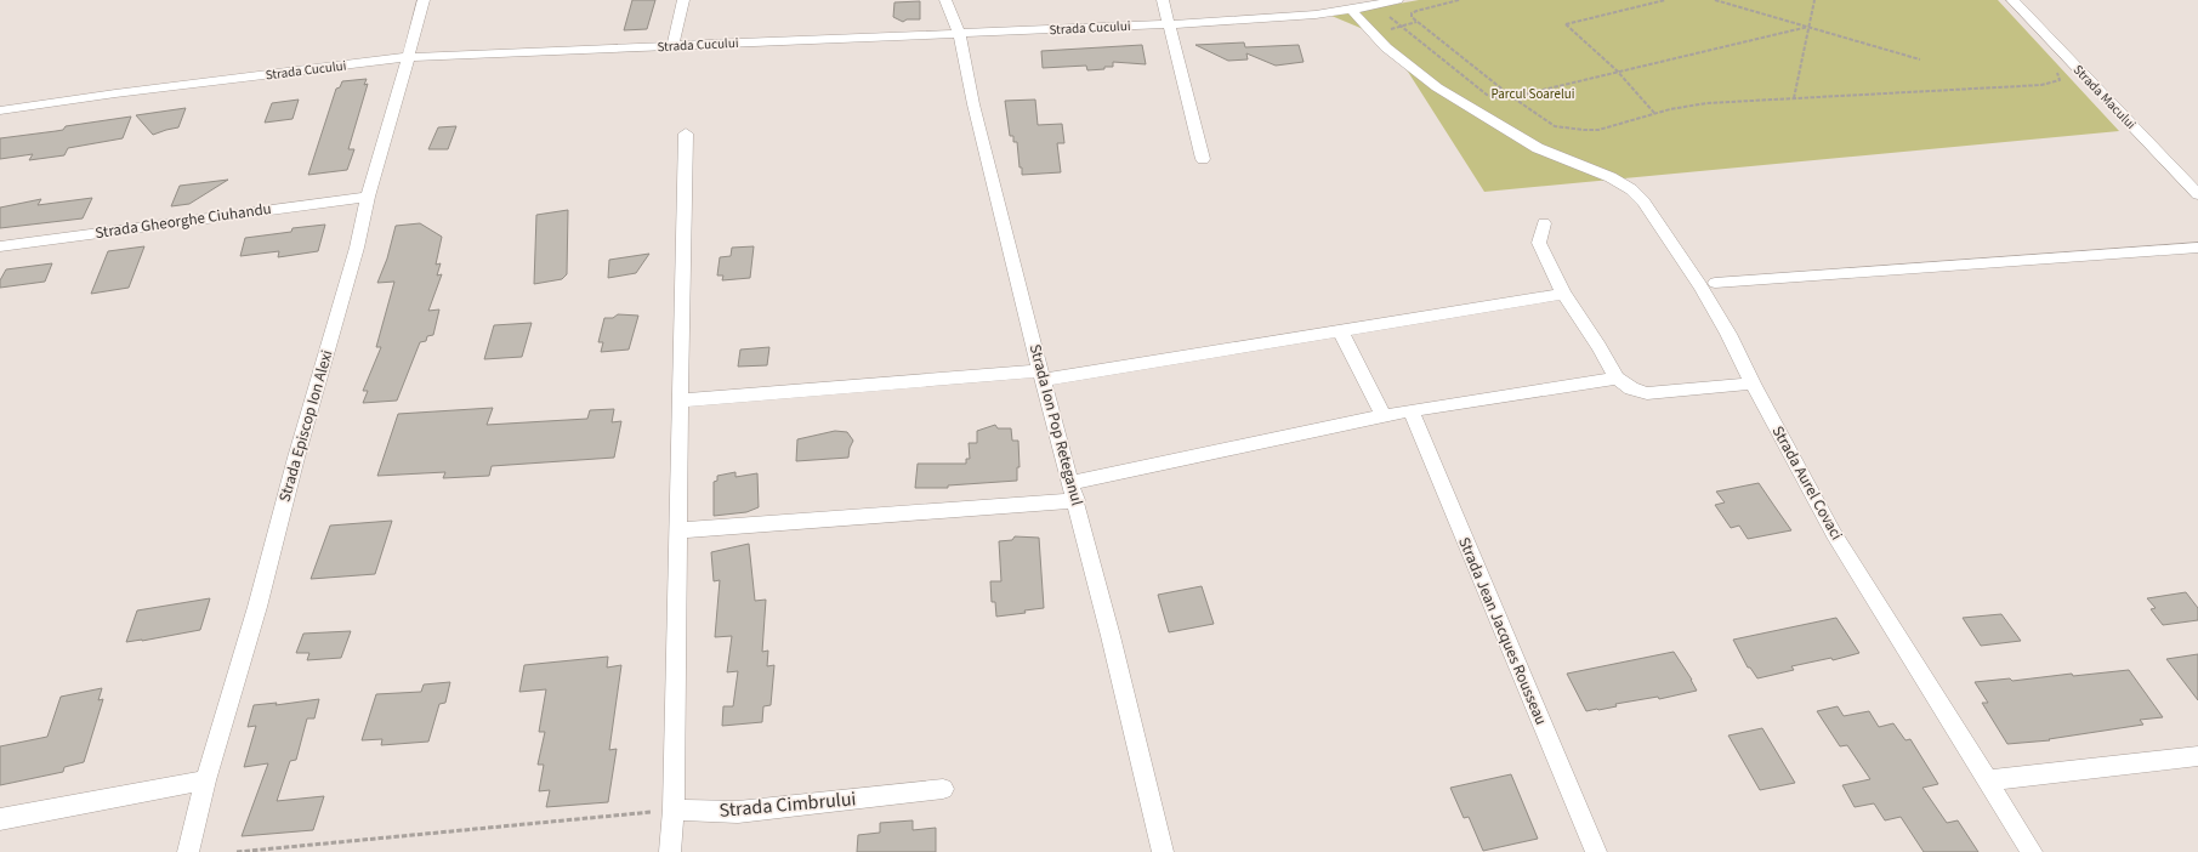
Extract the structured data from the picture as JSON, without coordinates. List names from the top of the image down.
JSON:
{
  "streets": {
    "street": [
      "Strada Cucului",
      "Strada Macului",
      "Strada Gheorghe Ciuhandu",
      "Strada Ion Pop Reteganul",
      "Strada Episcop Ion Alexi",
      "Strada Aurel Covaci",
      "Strada Jean Jacques Rousseau",
      "Strada Cimbrului"
    ]
  },
  "crossings": [
    ["Strada Cucului", "Strada Ion Pop Reteganul"],
    ["Strada Cucului", "Strada Episcop Ion Alexi"],
    ["Strada Cucului", "Strada Aurel Covaci"],
    ["Strada Gheorghe Ciuhandu", "Strada Episcop Ion Alexi"]
  ],
  "parks": ["Parcul Soarelui"]
}
